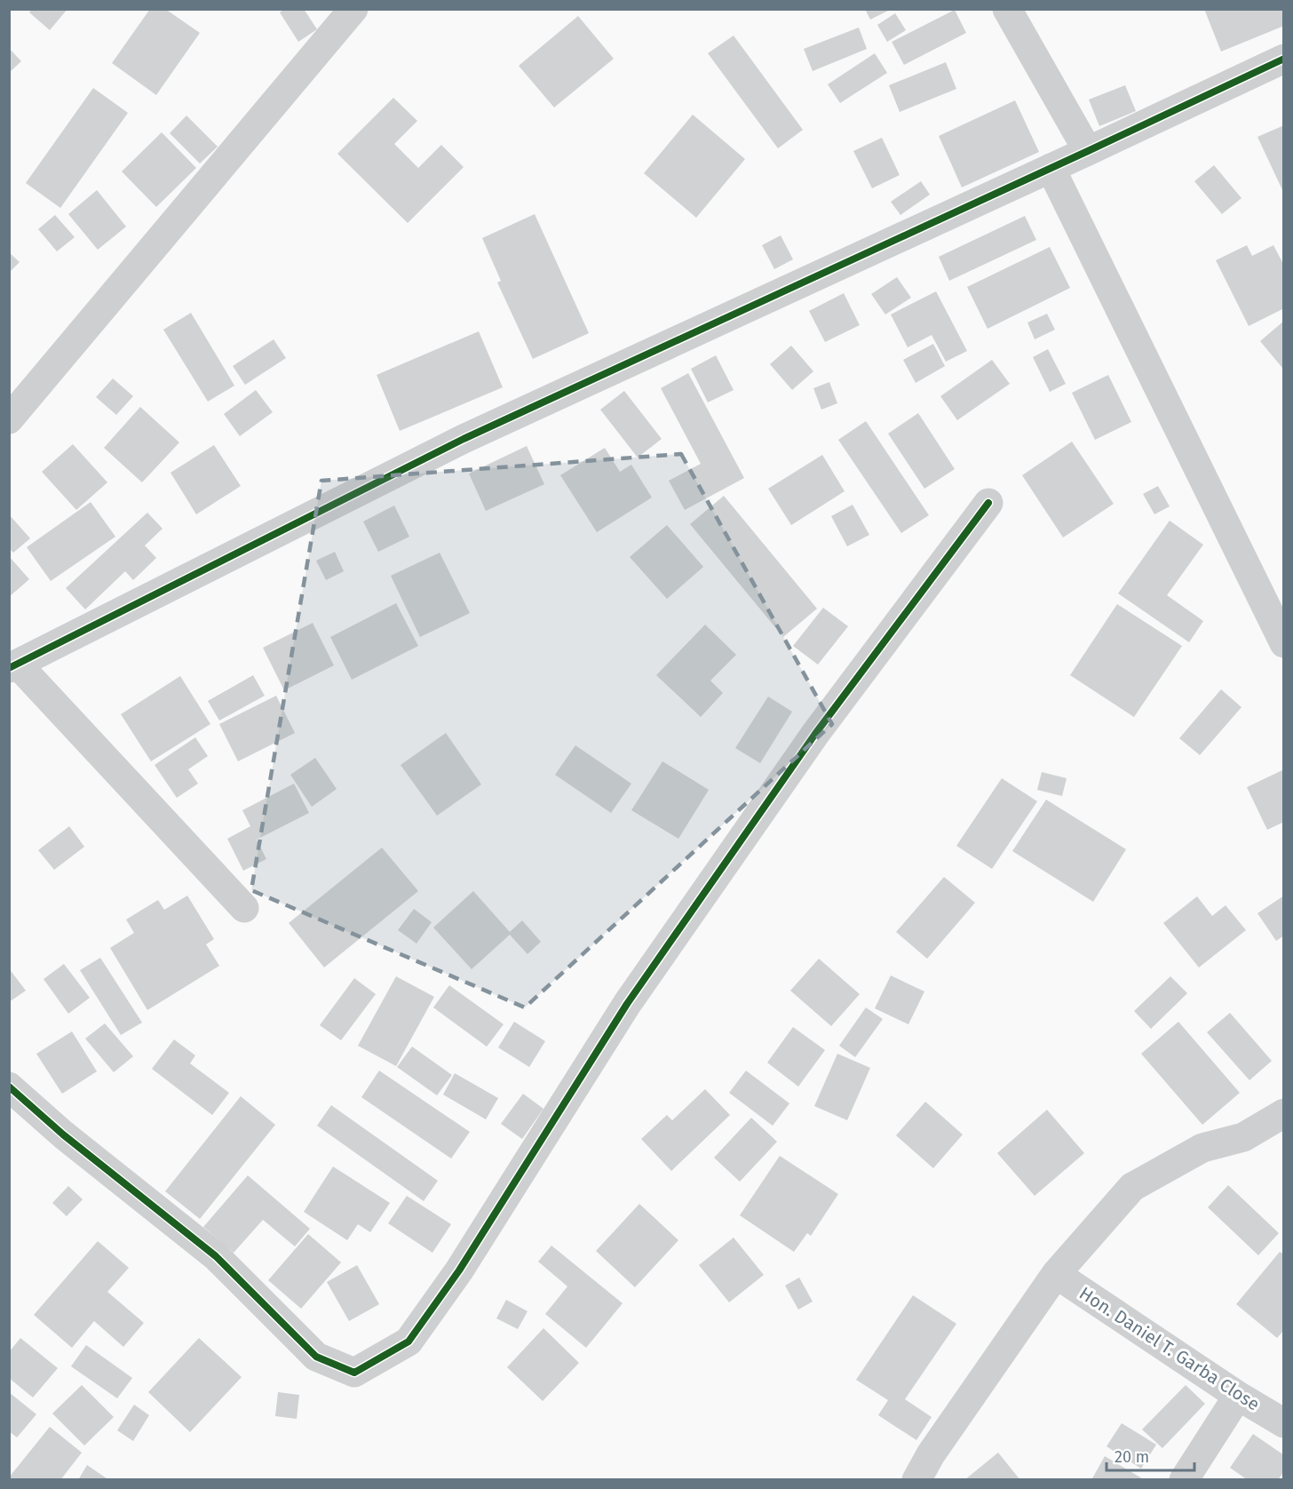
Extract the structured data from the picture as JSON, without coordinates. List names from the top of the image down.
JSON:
{
  "streets": {
    "street": ["Hon. Daniel T. Garba Close"]
  },
  "scale_bar": "20 m"
}
